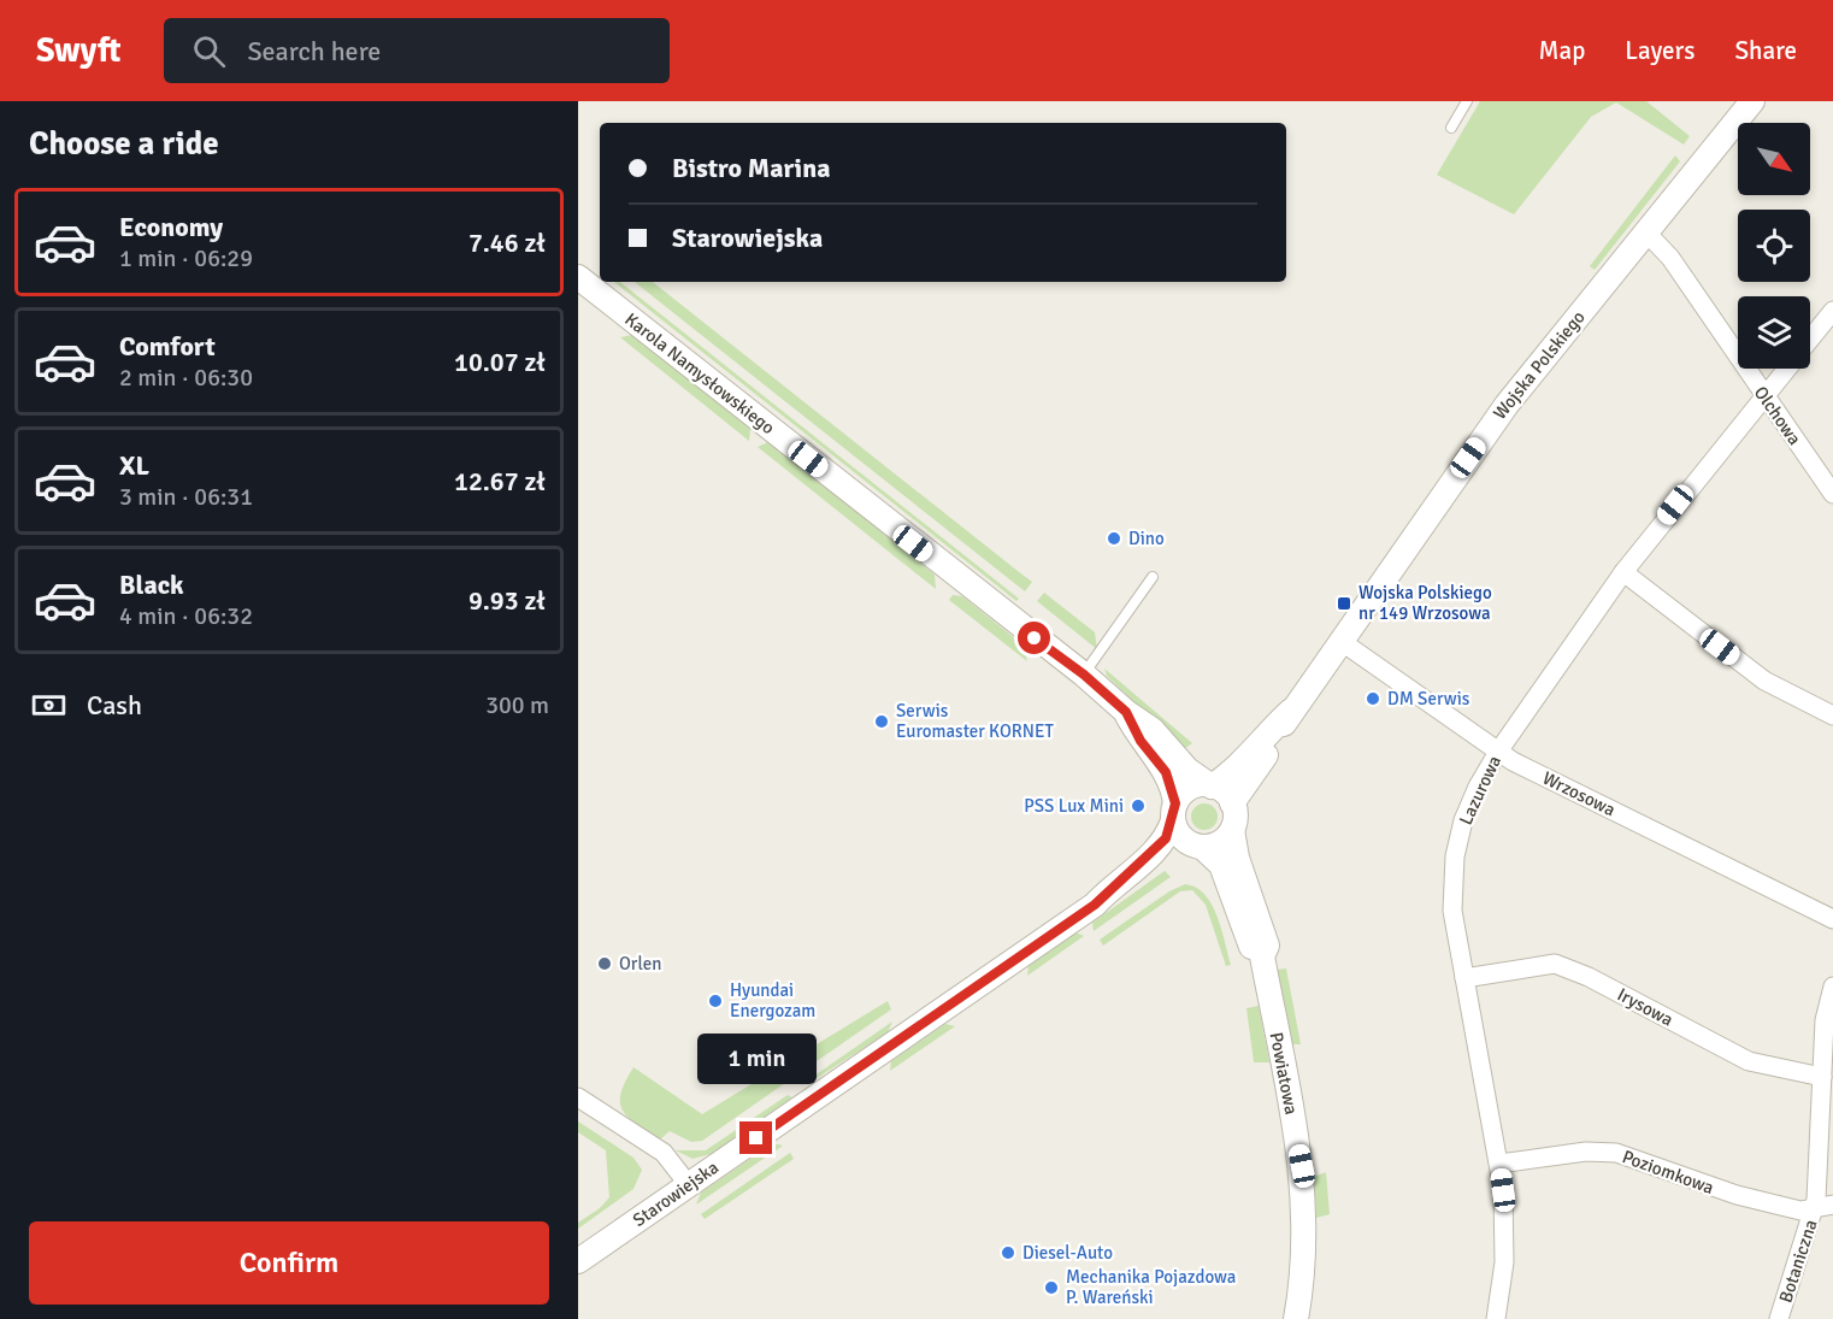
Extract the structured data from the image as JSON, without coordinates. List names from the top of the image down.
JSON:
{
  "streets": {
    "street": [
      "Wojska Polskiego",
      "Karola Namysłowskiego",
      "Olchowa",
      "Lazurowa",
      "Wrzosowa",
      "Irysowa",
      "Powiatowa",
      "Poziomkowa",
      "Starowiejska",
      "Botaniczna"
    ]
  },
  "crossings": [
    ["Wojska Polskiego", "Karola Namysłowskiego"],
    ["Wojska Polskiego", "Olchowa"],
    ["Wojska Polskiego", "Wrzosowa"],
    ["Wojska Polskiego", "Powiatowa"],
    ["Wojska Polskiego", "Starowiejska"],
    ["Karola Namysłowskiego", "Powiatowa"],
    ["Karola Namysłowskiego", "Starowiejska"],
    ["Olchowa", "Lazurowa"],
    ["Lazurowa", "Wrzosowa"],
    ["Lazurowa", "Irysowa"],
    ["Lazurowa", "Poziomkowa"],
    ["Irysowa", "Botaniczna"],
    ["Powiatowa", "Starowiejska"],
    ["Poziomkowa", "Botaniczna"]
  ],
  "places": {
    "other": [
      "Dino",
      "DM Serwis",
      "Serwis Euromaster KORNET",
      "PSS Lux Mini",
      "Orlen",
      "Hyundai Energozam",
      "Diesel-Auto",
      "Mechanika Pojazdowa P. Wareński"
    ],
    "transit": ["Wojska Polskiego nr 149 Wrzosowa"]
  },
  "north": "bottom right",
  "page": {
    "header": "Swyft",
    "search": "Search here",
    "nav": ["Map", "Layers", "Share"],
    "heading": "Choose a ride",
    "banner": ["Bistro Marina", "Starowiejska"],
    "list": [
      {
        "name": "Economy",
        "note": "1 min · 06:29",
        "value": "7.46 zł"
      },
      {
        "name": "Comfort",
        "note": "2 min · 06:30",
        "value": "10.07 zł"
      },
      {
        "name": "XL",
        "note": "3 min · 06:31",
        "value": "12.67 zł"
      },
      {
        "name": "Black",
        "note": "4 min · 06:32",
        "value": "9.93 zł"
      }
    ],
    "pay": ["Cash", "300 m"],
    "bubble": "1 min",
    "buttons": "Confirm"
  }
}
